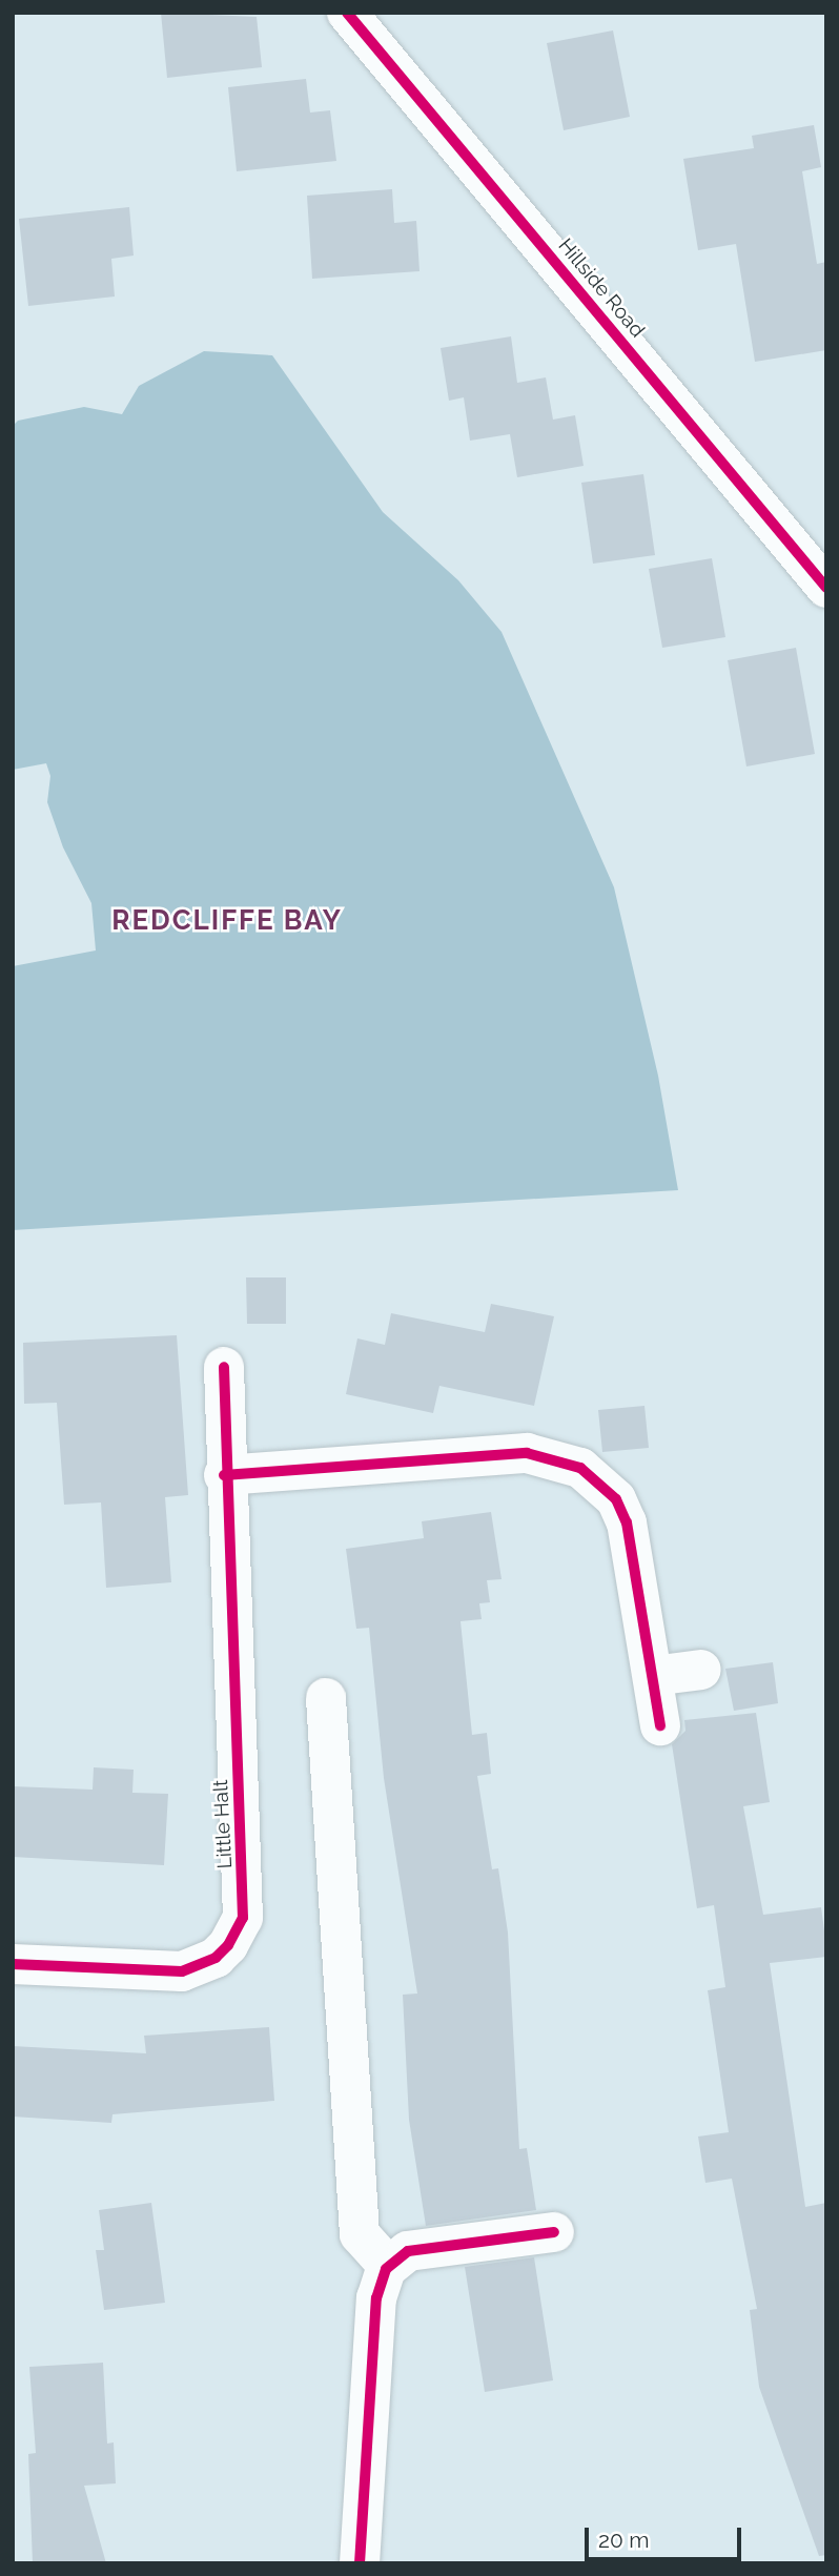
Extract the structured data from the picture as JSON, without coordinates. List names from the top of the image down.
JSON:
{
  "streets": {
    "street": ["Hillside Road", "Little Halt"]
  },
  "districts": ["REDCLIFFE BAY"],
  "scale_bar": "20 m"
}
